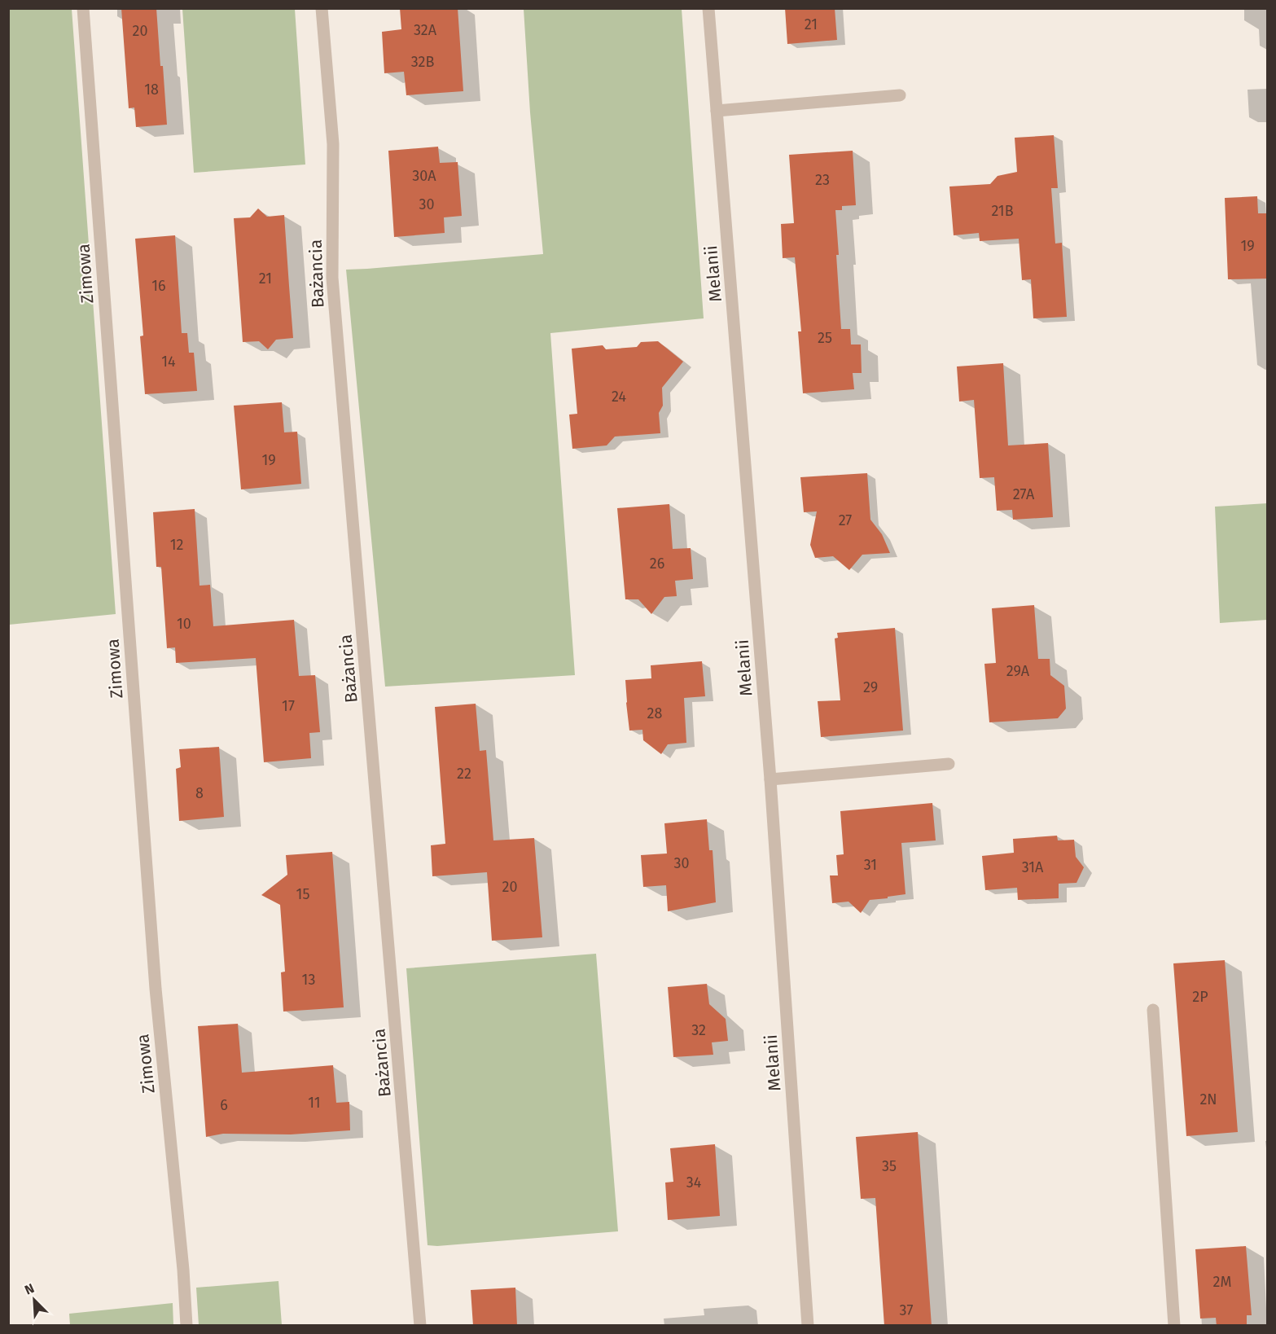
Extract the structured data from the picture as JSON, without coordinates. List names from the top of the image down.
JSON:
{
  "streets": {
    "street": ["Zimowa", "Bażancia", "Melanii"]
  },
  "house_numbers": [
    "21",
    "32A",
    "20",
    "32B",
    "18",
    "30A",
    "23",
    "30",
    "21B",
    "19",
    "21",
    "16",
    "25",
    "14",
    "24",
    "19",
    "27A",
    "27",
    "12",
    "26",
    "10",
    "29A",
    "29",
    "17",
    "28",
    "22",
    "8",
    "30",
    "31",
    "31A",
    "20",
    "15",
    "13",
    "2P",
    "32",
    "2N",
    "11",
    "6",
    "35",
    "34",
    "2M",
    "37"
  ],
  "north": "top left"
}
